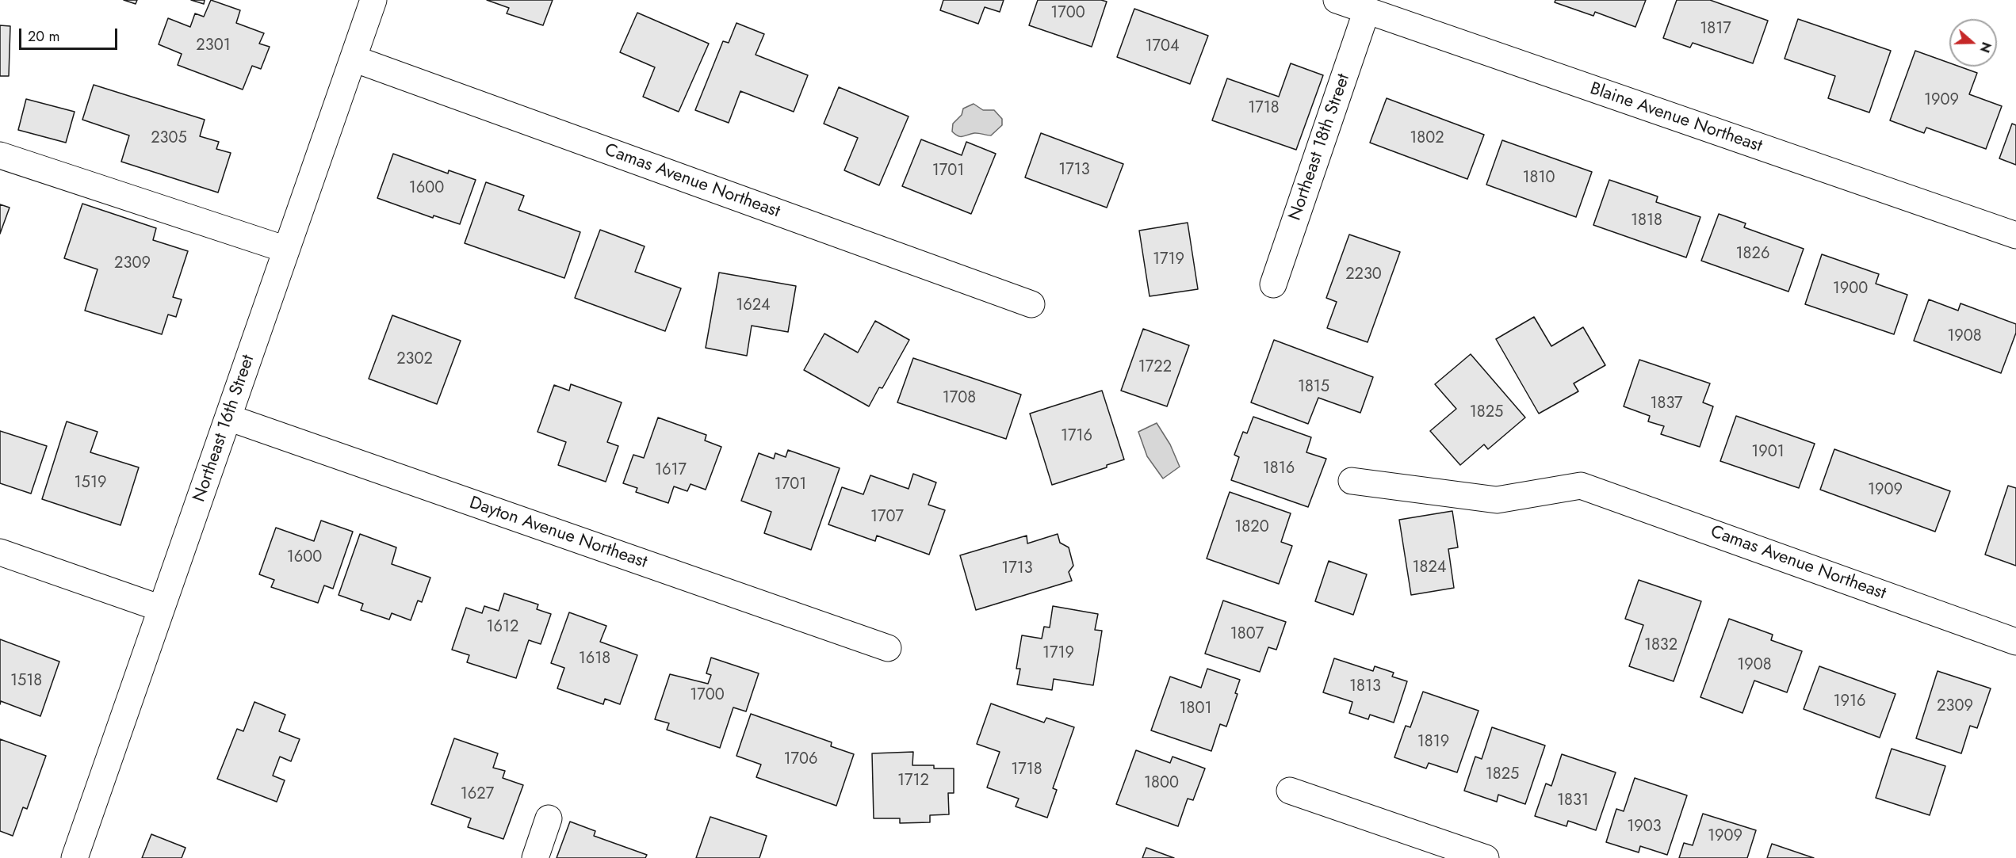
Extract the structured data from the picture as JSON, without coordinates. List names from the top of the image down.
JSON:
{
  "streets": {
    "street": [
      "Blaine Avenue Northeast",
      "Northeast 18th Street",
      "Camas Avenue Northeast",
      "Northeast 16th Street",
      "Dayton Avenue Northeast"
    ]
  },
  "crossings": [
    ["Blaine Avenue Northeast", "Northeast 18th Street"],
    ["Camas Avenue Northeast", "Northeast 16th Street"],
    ["Northeast 16th Street", "Dayton Avenue Northeast"]
  ],
  "house_numbers": [
    "1700",
    "1817",
    "2301",
    "1704",
    "1909",
    "1718",
    "2305",
    "1802",
    "1713",
    "1701",
    "1810",
    "1600",
    "1818",
    "1826",
    "1719",
    "2309",
    "2230",
    "1900",
    "1624",
    "1908",
    "2302",
    "1722",
    "1815",
    "1708",
    "1837",
    "1825",
    "1716",
    "1901",
    "1816",
    "1617",
    "1519",
    "1701",
    "1909",
    "1707",
    "1820",
    "1600",
    "1824",
    "1713",
    "1612",
    "1807",
    "1832",
    "1719",
    "1618",
    "1908",
    "1518",
    "1813",
    "1700",
    "1916",
    "2309",
    "1801",
    "1819",
    "1706",
    "1718",
    "1825",
    "1712",
    "1800",
    "1627",
    "1831",
    "1903",
    "1909"
  ],
  "scale_bar": "20 m",
  "north": "right"
}
